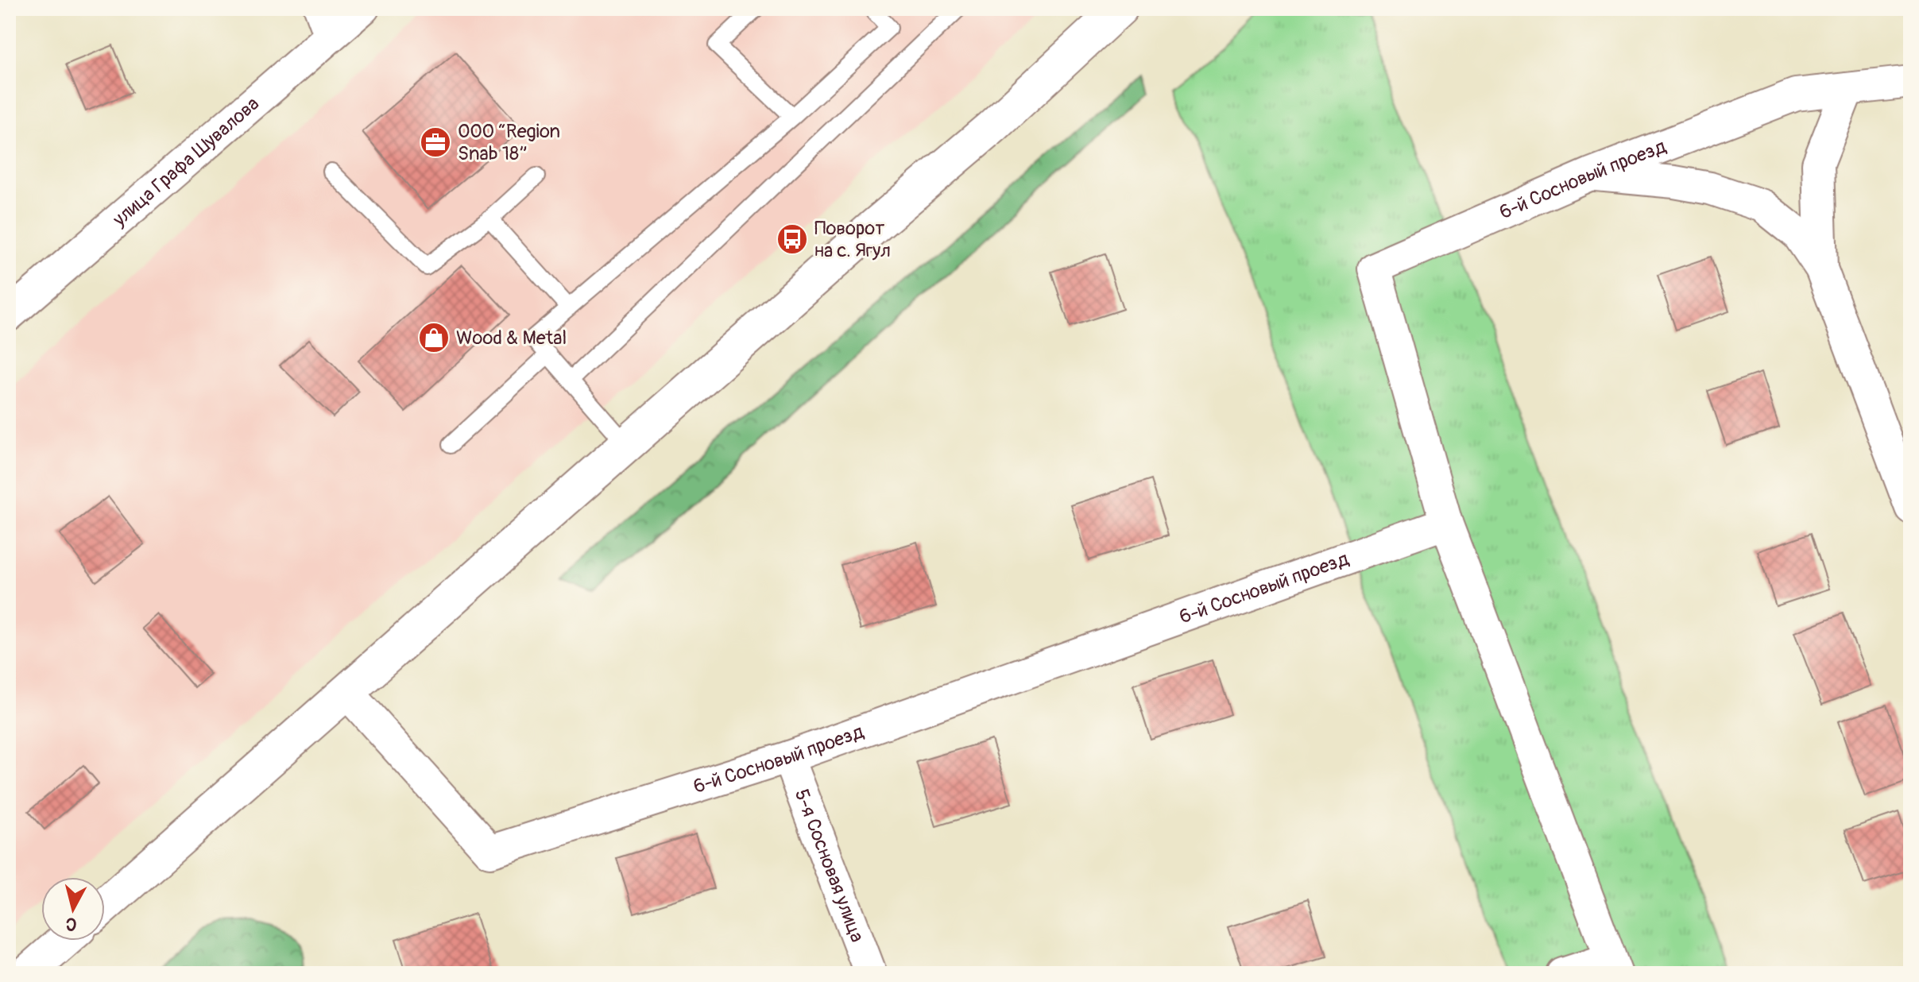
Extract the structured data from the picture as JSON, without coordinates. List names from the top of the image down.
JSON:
{
  "streets": {
    "street": ["улица Графа Шувалова", "6-й Сосновый проезд", "5-я Сосновая улица"]
  },
  "crossings": [
    ["6-й Сосновый проезд", "5-я Сосновая улица"]
  ],
  "places": {
    "office": ["OOO “Region Snab 18”"],
    "bus stop": ["Поворот на с. Ягул"],
    "shop": ["Wood & Metal"]
  },
  "north": "bottom"
}
